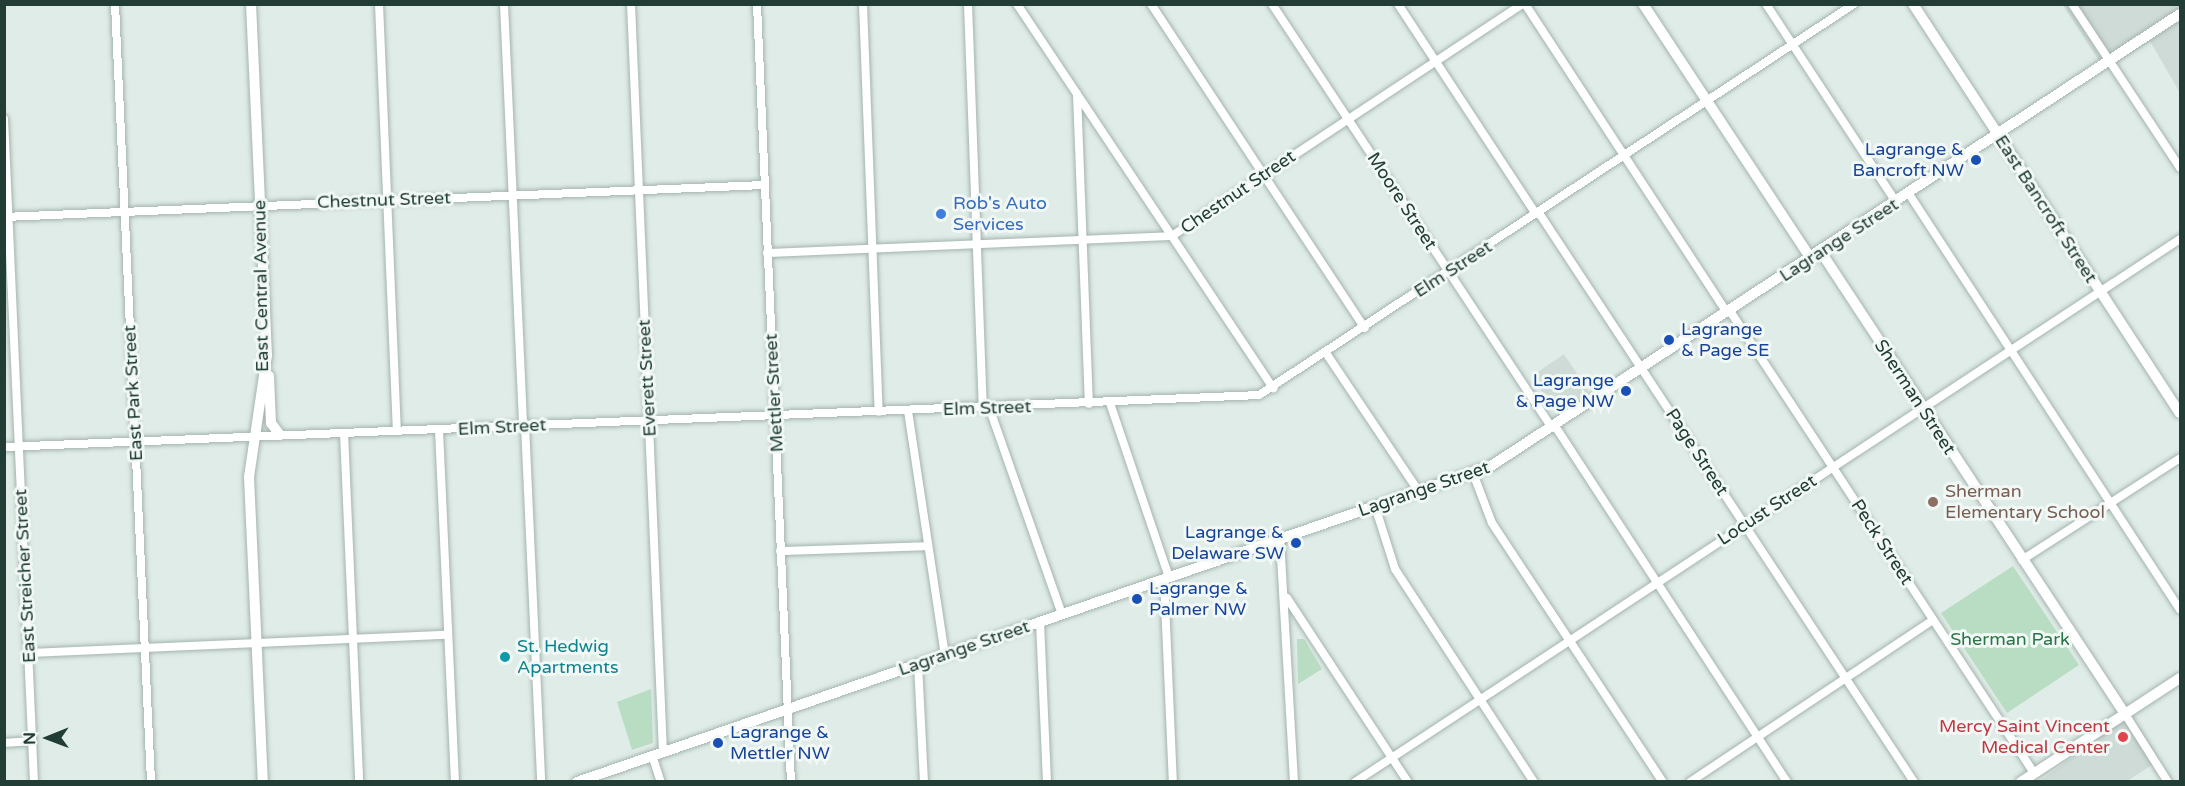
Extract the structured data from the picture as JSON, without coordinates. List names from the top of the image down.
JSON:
{
  "streets": {
    "street": [
      "Chestnut Street",
      "Moore Street",
      "East Bancroft Street",
      "Lagrange Street",
      "Elm Street",
      "East Central Avenue",
      "Everett Street",
      "East Park Street",
      "Mettler Street",
      "Sherman Street",
      "Page Street",
      "Locust Street",
      "Peck Street",
      "East Streicher Street"
    ]
  },
  "crossings": [
    ["Chestnut Street", "Moore Street"],
    ["Chestnut Street", "East Central Avenue"],
    ["Chestnut Street", "Everett Street"],
    ["Chestnut Street", "East Park Street"],
    ["Chestnut Street", "Mettler Street"],
    ["Chestnut Street", "Page Street"],
    ["Chestnut Street", "Peck Street"],
    ["Chestnut Street", "East Streicher Street"],
    ["Moore Street", "Lagrange Street"],
    ["Moore Street", "Elm Street"],
    ["Moore Street", "Locust Street"],
    ["East Bancroft Street", "Lagrange Street"],
    ["East Bancroft Street", "Locust Street"],
    ["Lagrange Street", "Everett Street"],
    ["Lagrange Street", "Mettler Street"],
    ["Lagrange Street", "Sherman Street"],
    ["Lagrange Street", "Page Street"],
    ["Lagrange Street", "Peck Street"],
    ["Elm Street", "East Central Avenue"],
    ["Elm Street", "Everett Street"],
    ["Elm Street", "East Park Street"],
    ["Elm Street", "Mettler Street"],
    ["Elm Street", "Page Street"],
    ["Elm Street", "Peck Street"],
    ["Elm Street", "East Streicher Street"],
    ["Sherman Street", "Locust Street"],
    ["Page Street", "Locust Street"],
    ["Locust Street", "Peck Street"]
  ],
  "parks": ["Sherman Park"],
  "places": [
    "Lagrange & Bancroft NW",
    "Rob's Auto Services",
    "Lagrange & Page SE",
    "Lagrange & Page NW",
    "Sherman Elementary School",
    "Lagrange & Delaware SW",
    "Lagrange & Palmer NW",
    "St. Hedwig Apartments",
    "Mercy Saint Vincent Medical Center",
    "Lagrange & Mettler NW"
  ],
  "north": "left"
}
